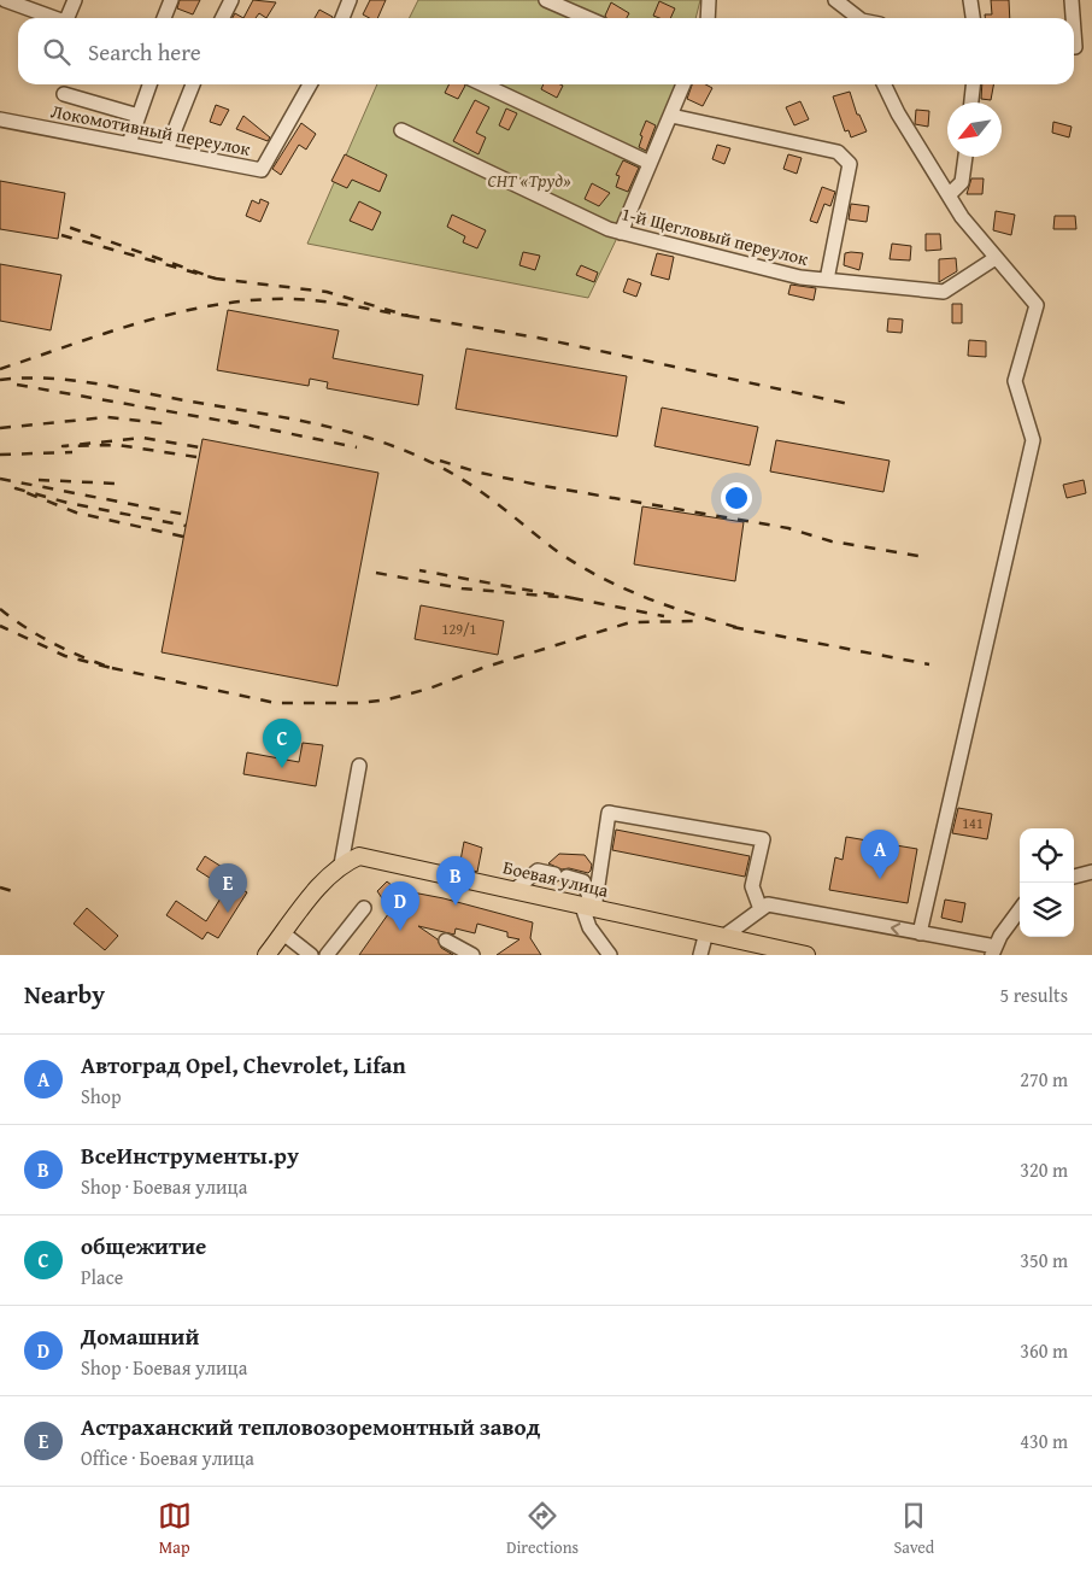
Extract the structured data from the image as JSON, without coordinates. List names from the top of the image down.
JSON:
{
  "streets": {
    "main road": ["Боевая улица"],
    "street": ["Локомотивный переулок", "1-й Щегловый переулок"]
  },
  "parks": ["СНТ «Труд»"],
  "house_numbers": ["129/1", "141"],
  "north": "bottom left",
  "page": {
    "search": "Search here",
    "pins": [
      "C",
      "A",
      "B",
      "E",
      "D"
    ],
    "heading": ["Nearby", "5 results"],
    "list": [
      {
        "mark": "A",
        "name": "Автоград Opel, Chevrolet, Lifan",
        "note": "Shop",
        "value": "270 m"
      },
      {
        "mark": "B",
        "name": "ВсеИнструменты.ру",
        "note": "Shop · Боевая улица",
        "value": "320 m"
      },
      {
        "mark": "C",
        "name": "общежитие",
        "note": "Place",
        "value": "350 m"
      },
      {
        "mark": "D",
        "name": "Домашний",
        "note": "Shop · Боевая улица",
        "value": "360 m"
      },
      {
        "mark": "E",
        "name": "Астраханский тепловозоремонтный завод",
        "note": "Office · Боевая улица",
        "value": "430 m"
      }
    ],
    "nav": ["Map", "Directions", "Saved"]
  }
}
